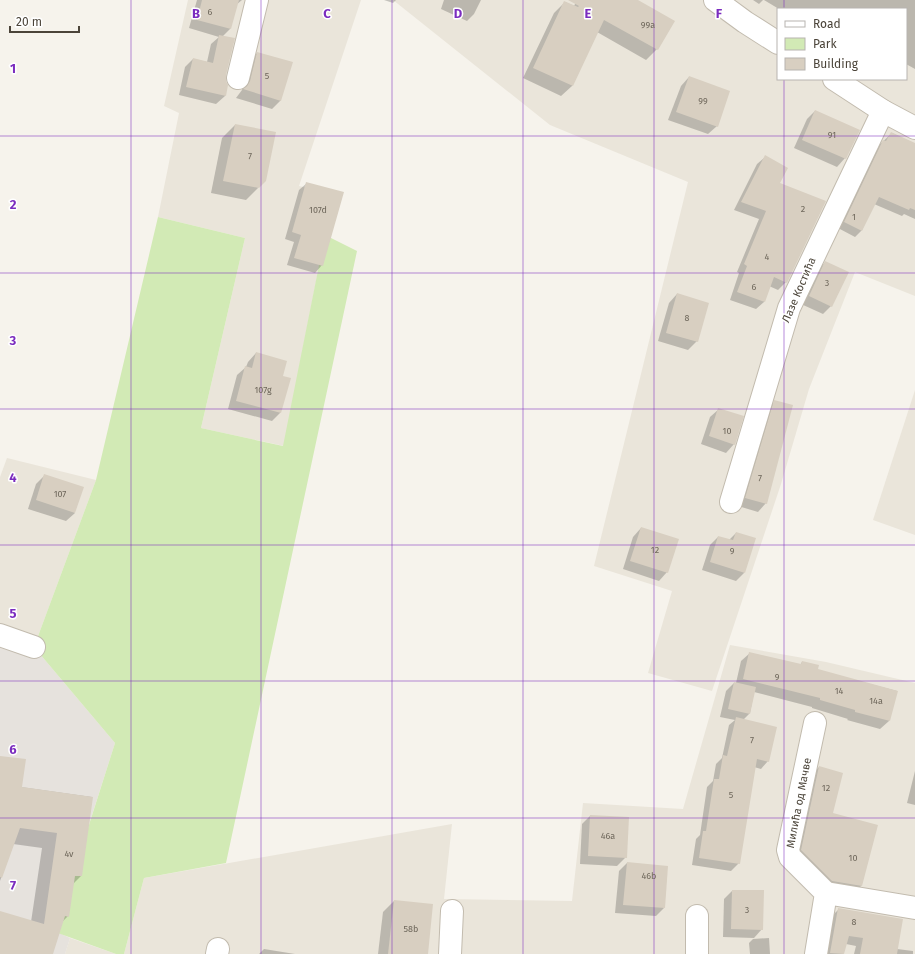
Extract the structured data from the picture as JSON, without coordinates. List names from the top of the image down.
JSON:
{
  "streets": {
    "street": ["Лазе Костића", "Милића од Мачве"]
  },
  "house_numbers": [
    "6",
    "99a",
    "5",
    "99",
    "91",
    "7",
    "2",
    "107d",
    "1",
    "4",
    "3",
    "6",
    "8",
    "107g",
    "10",
    "7",
    "107",
    "12",
    "9",
    "9",
    "14",
    "14a",
    "7",
    "12",
    "5",
    "46a",
    "4v",
    "10",
    "46b",
    "3",
    "8",
    "58b"
  ],
  "legend": ["Road", "Park", "Building"],
  "scale_bar": "20 m",
  "grid": {
    "columns": [
      "B",
      "C",
      "D",
      "E",
      "F"
    ],
    "rows": [
      "1",
      "2",
      "3",
      "4",
      "5",
      "6",
      "7"
    ]
  }
}
